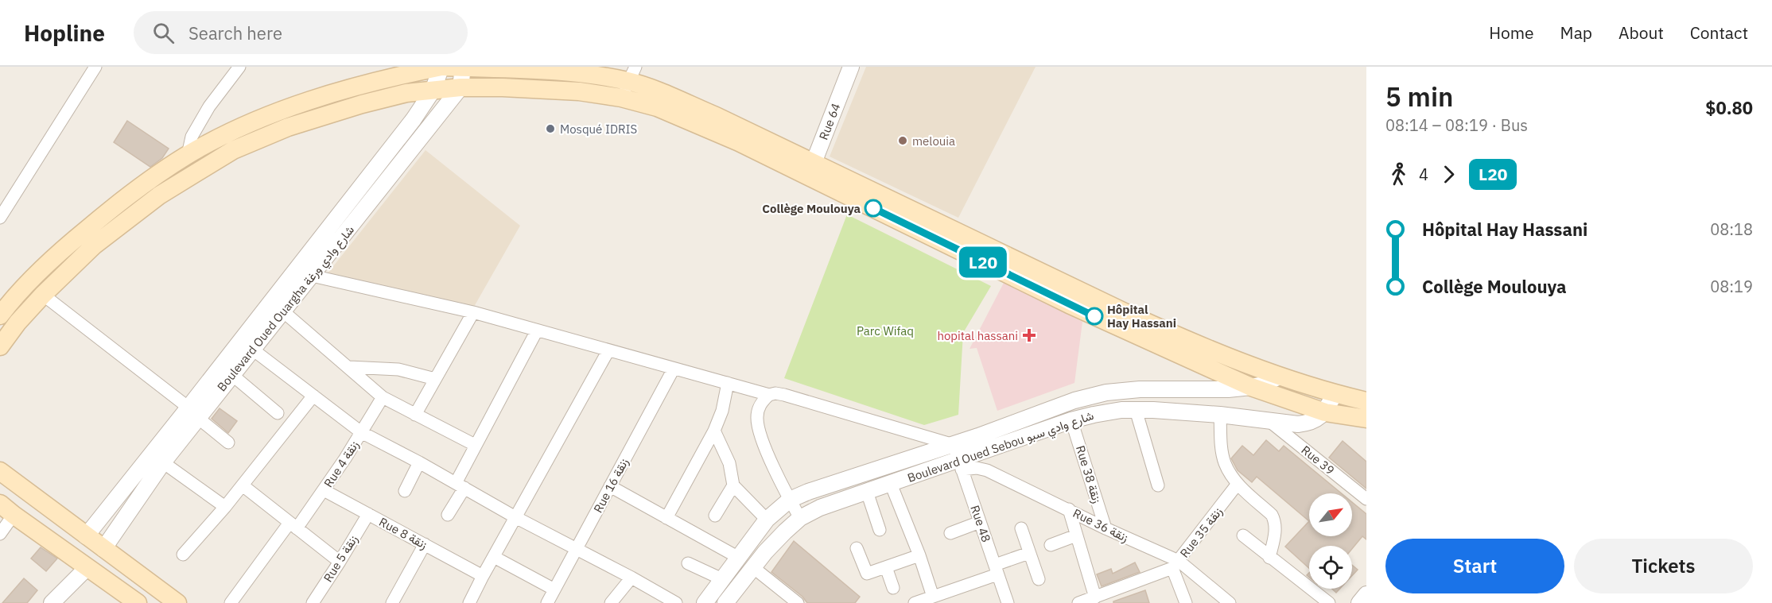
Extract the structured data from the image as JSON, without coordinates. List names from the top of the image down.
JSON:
{
  "streets": {
    "street": [
      "Rue 64",
      "Boulevard Oued Ouargha شارع وادي ورغة",
      "Boulevard Oued Sebou شارع وادي سبو",
      "Rue 39",
      "Rue 4 زنقة",
      "Rue 38 زنقة",
      "Rue 16 زنقة",
      "Rue 48",
      "Rue 36 زنقة",
      "Rue 35 زنقة",
      "Rue 8 زنقة",
      "Rue 5 زنقة"
    ]
  },
  "crossings": [
    ["Boulevard Oued Sebou شارع وادي سبو", "Rue 39"],
    ["Boulevard Oued Sebou شارع وادي سبو", "Rue 38 زنقة"],
    ["Boulevard Oued Sebou شارع وادي سبو", "Rue 48"],
    ["Boulevard Oued Sebou شارع وادي سبو", "Rue 36 زنقة"],
    ["Rue 4 زنقة", "Rue 8 زنقة"],
    ["Rue 38 زنقة", "Rue 36 زنقة"],
    ["Rue 48", "Rue 36 زنقة"],
    ["Rue 36 زنقة", "Rue 35 زنقة"],
    ["Rue 8 زنقة", "Rue 5 زنقة"]
  ],
  "parks": ["Parc Wifaq"],
  "places": {
    "other": [
      "Mosqué IDRIS",
      "melouia",
      "Collège Moulouya",
      "Hôpital Hay Hassani"
    ],
    "health": ["hopital hassani"]
  },
  "lines": ["bus line L20"],
  "north": "top right",
  "page": {
    "header": "Hopline",
    "search": "Search here",
    "nav": [
      "Home",
      "Map",
      "About",
      "Contact"
    ],
    "on_map": "L20",
    "heading": ["5 min", "08:14 – 08:19 · Bus", "$0.80"],
    "legs": ["4", "L20"],
    "list": [
      {
        "name": "Hôpital Hay Hassani",
        "value": "08:18"
      },
      {
        "name": "Collège Moulouya",
        "value": "08:19"
      }
    ],
    "buttons": ["Start", "Tickets"]
  }
}
